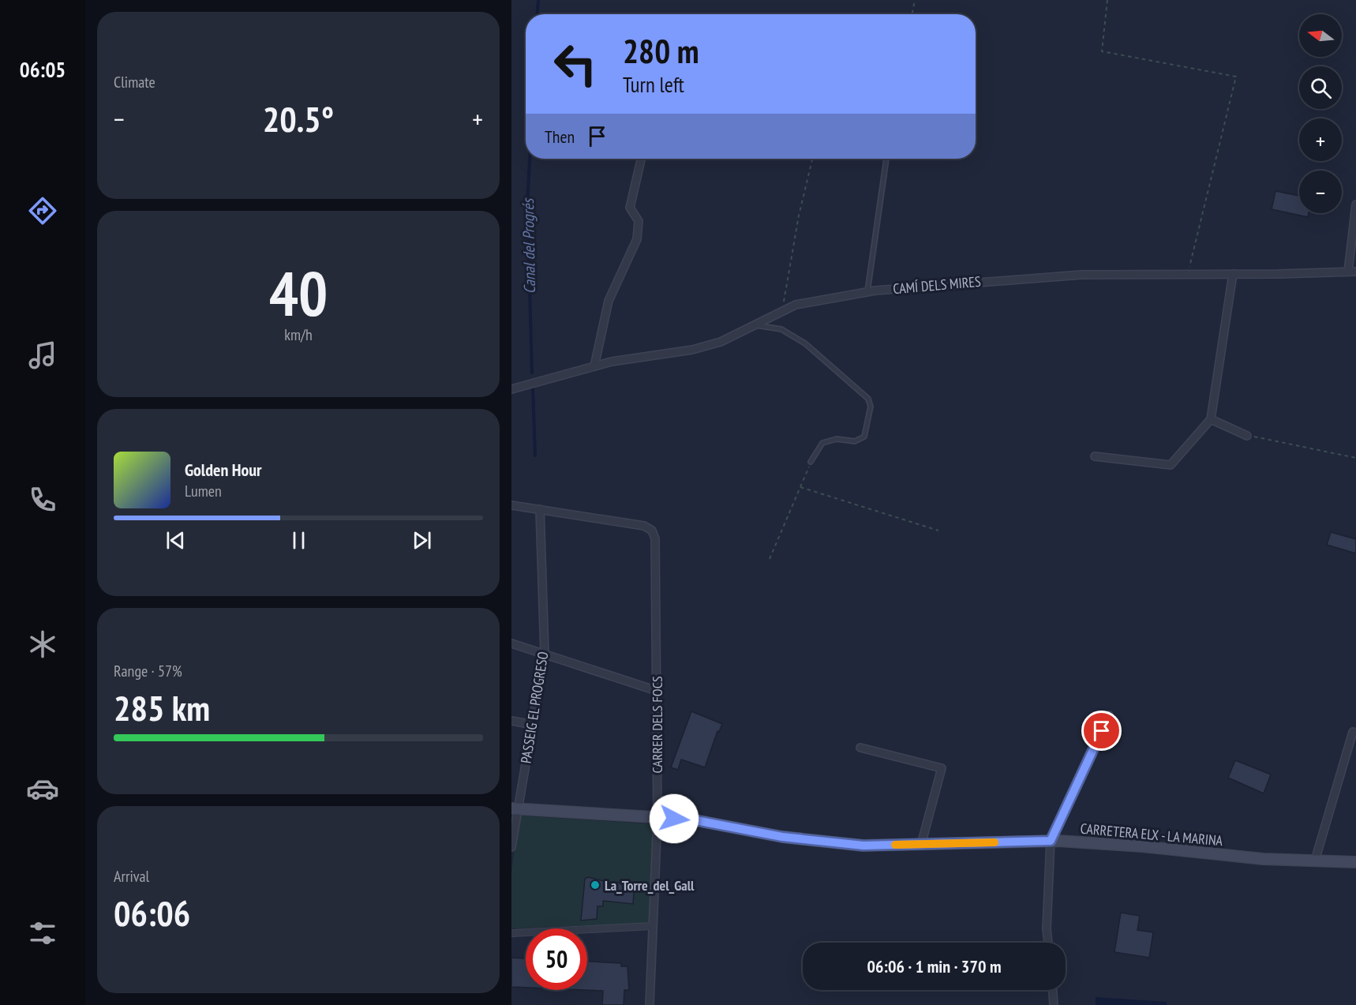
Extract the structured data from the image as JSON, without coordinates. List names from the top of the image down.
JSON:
{
  "streets": {
    "main road": ["CARRETERA ELX - LA MARINA"],
    "street": ["CAMÍ DELS MIRES", "PASSEIG EL PROGRESO", "CARRER DELS FOCS"]
  },
  "crossings": [
    ["PASSEIG EL PROGRESO", "CARRER DELS FOCS"],
    ["PASSEIG EL PROGRESO", "CARRETERA ELX - LA MARINA"],
    ["CARRER DELS FOCS", "CARRETERA ELX - LA MARINA"]
  ],
  "water": ["Canal del Progrés"],
  "places": ["La_Torre_del_Gall"],
  "north": "left",
  "page": {
    "tabs": "06:05",
    "tile": [
      "Climate",
      ["40", "km/h"],
      ["Range · 57%", "285 km"],
      ["Arrival", "06:06"]
    ],
    "map_buttons": ["+", "−"],
    "turn": ["280 m", "Turn left"],
    "heat": ["−", "20.5°", "+"],
    "then": "Then",
    "song": ["Golden Hour", "Lumen"],
    "limit": "50",
    "trip": "06:06 · 1 min · 370 m"
  }
}
